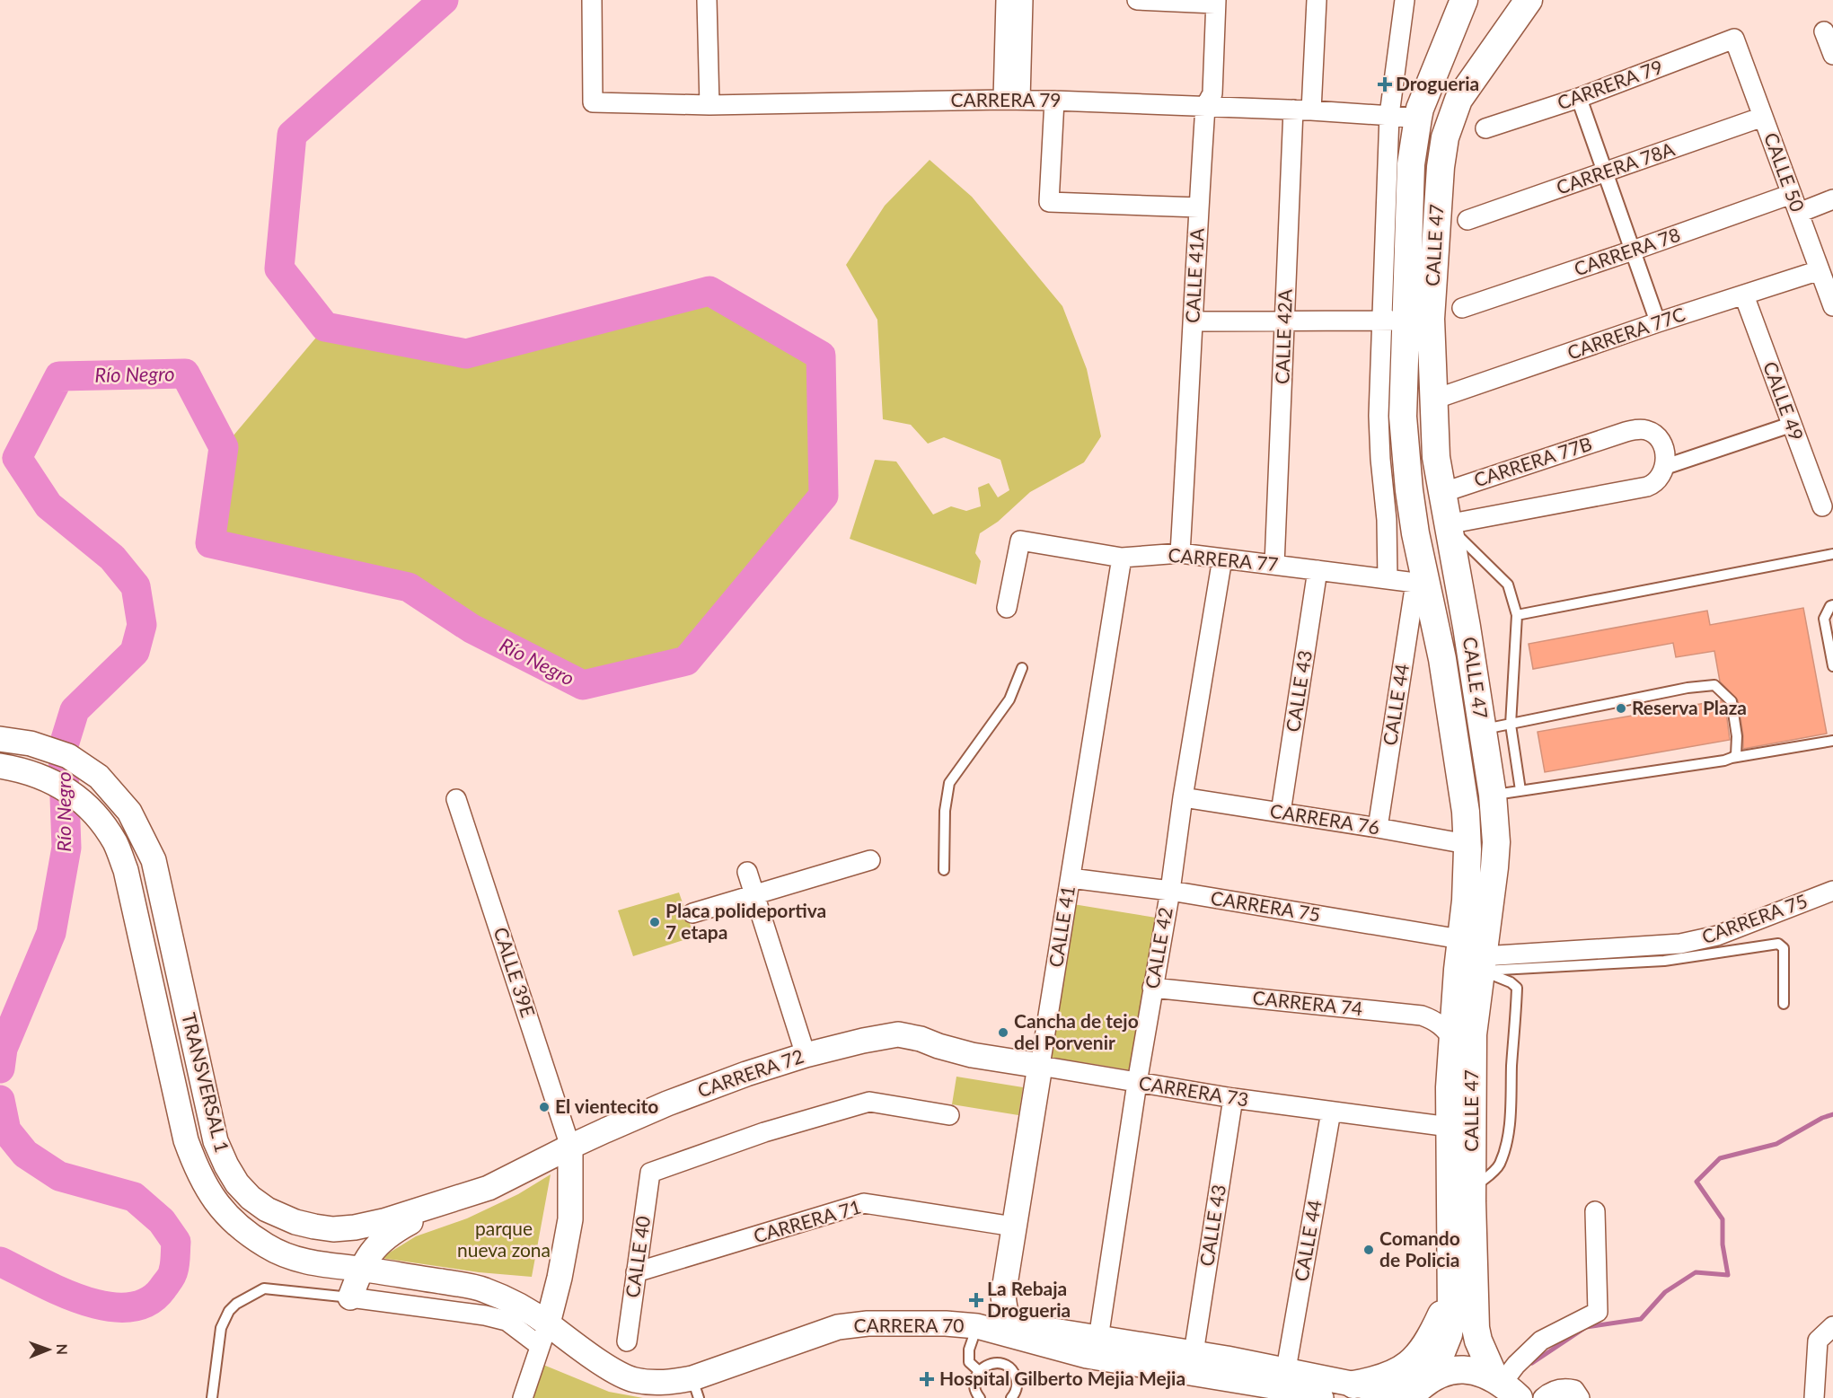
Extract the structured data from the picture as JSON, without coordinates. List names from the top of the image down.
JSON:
{
  "streets": {
    "main road": ["CALLE 47"],
    "street": [
      "CARRERA 79",
      "CARRERA 78A",
      "CALLE 50",
      "CARRERA 78",
      "CALLE 41A",
      "CARRERA 77C",
      "CALLE 42A",
      "CALLE 49",
      "CARRERA 77B",
      "CARRERA 77",
      "CALLE 43",
      "CALLE 44",
      "CARRERA 76",
      "CARRERA 75",
      "CALLE 41",
      "CALLE 42",
      "CALLE 39E",
      "CARRERA 74",
      "CARRERA 72",
      "TRANSVERSAL 1",
      "CARRERA 73",
      "CARRERA 71",
      "CALLE 40",
      "CARRERA 70"
    ]
  },
  "crossings": [
    ["CARRERA 79", "CALLE 50"],
    ["CARRERA 79", "CALLE 47"],
    ["CARRERA 79", "CALLE 41A"],
    ["CARRERA 79", "CALLE 42A"],
    ["CARRERA 78A", "CALLE 50"],
    ["CALLE 50", "CARRERA 78"],
    ["CALLE 50", "CARRERA 77C"],
    ["CALLE 47", "CARRERA 77C"],
    ["CALLE 47", "CARRERA 77B"],
    ["CALLE 47", "CARRERA 77"],
    ["CALLE 47", "CALLE 44"],
    ["CALLE 47", "CARRERA 76"],
    ["CALLE 47", "CARRERA 75"],
    ["CALLE 47", "CARRERA 74"],
    ["CALLE 47", "CARRERA 73"],
    ["CALLE 41A", "CARRERA 77"],
    ["CARRERA 77C", "CALLE 49"],
    ["CALLE 42A", "CARRERA 77"],
    ["CARRERA 77", "CALLE 43"],
    ["CARRERA 77", "CALLE 44"],
    ["CARRERA 77", "CALLE 41"],
    ["CARRERA 77", "CALLE 42"],
    ["CALLE 43", "CARRERA 76"],
    ["CALLE 43", "CARRERA 73"],
    ["CALLE 44", "CARRERA 76"],
    ["CALLE 44", "CARRERA 73"],
    ["CARRERA 76", "CALLE 42"],
    ["CARRERA 75", "CALLE 41"],
    ["CARRERA 75", "CALLE 42"],
    ["CALLE 41", "CARRERA 73"],
    ["CALLE 41", "CARRERA 71"],
    ["CALLE 42", "CARRERA 74"],
    ["CALLE 42", "CARRERA 73"],
    ["CALLE 39E", "CARRERA 72"],
    ["CALLE 39E", "TRANSVERSAL 1"],
    ["CARRERA 72", "TRANSVERSAL 1"],
    ["CARRERA 72", "CARRERA 73"],
    ["TRANSVERSAL 1", "CARRERA 70"],
    ["CARRERA 71", "CALLE 40"]
  ],
  "water": ["Río Negro"],
  "parks": ["parque nueva zona"],
  "places": {
    "health": ["Drogueria", "La Rebaja Drogueria", "Hospital Gilberto Mejia Mejia"],
    "other": [
      "Reserva Plaza",
      "Placa polideportiva 7 etapa",
      "Cancha de tejo del Porvenir",
      "El vientecito",
      "Comando de Policia"
    ]
  },
  "north": "right"
}
